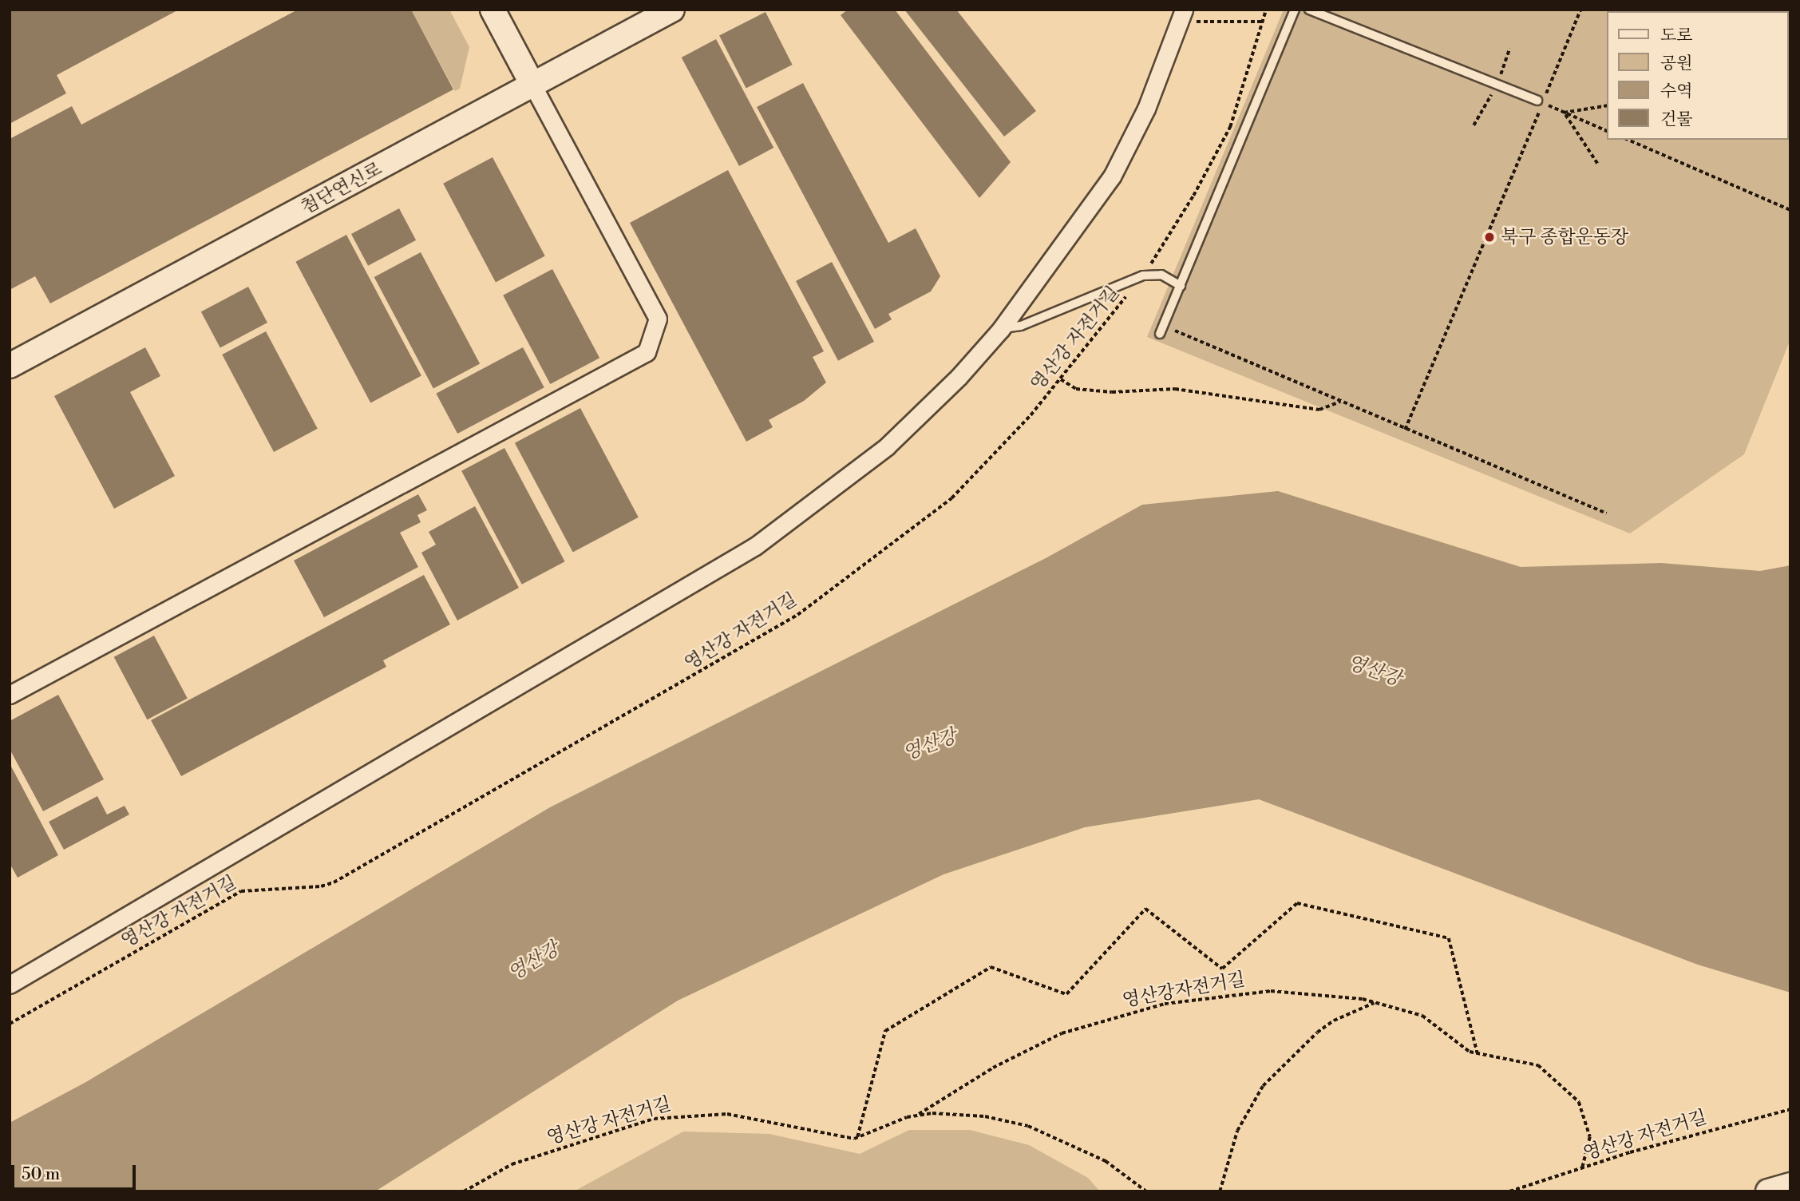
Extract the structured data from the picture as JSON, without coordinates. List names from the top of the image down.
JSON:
{
  "streets": {
    "street": ["첨단연신로"],
    "path": ["영산강 자전거길", "영산강자전거길"]
  },
  "crossings": [
    ["영산강 자전거길", "영산강자전거길"]
  ],
  "water": ["영산강"],
  "places": ["북구 종합운동장"],
  "legend": [
    "도로",
    "공원",
    "수역",
    "건물"
  ],
  "scale_bar": "50 m"
}
